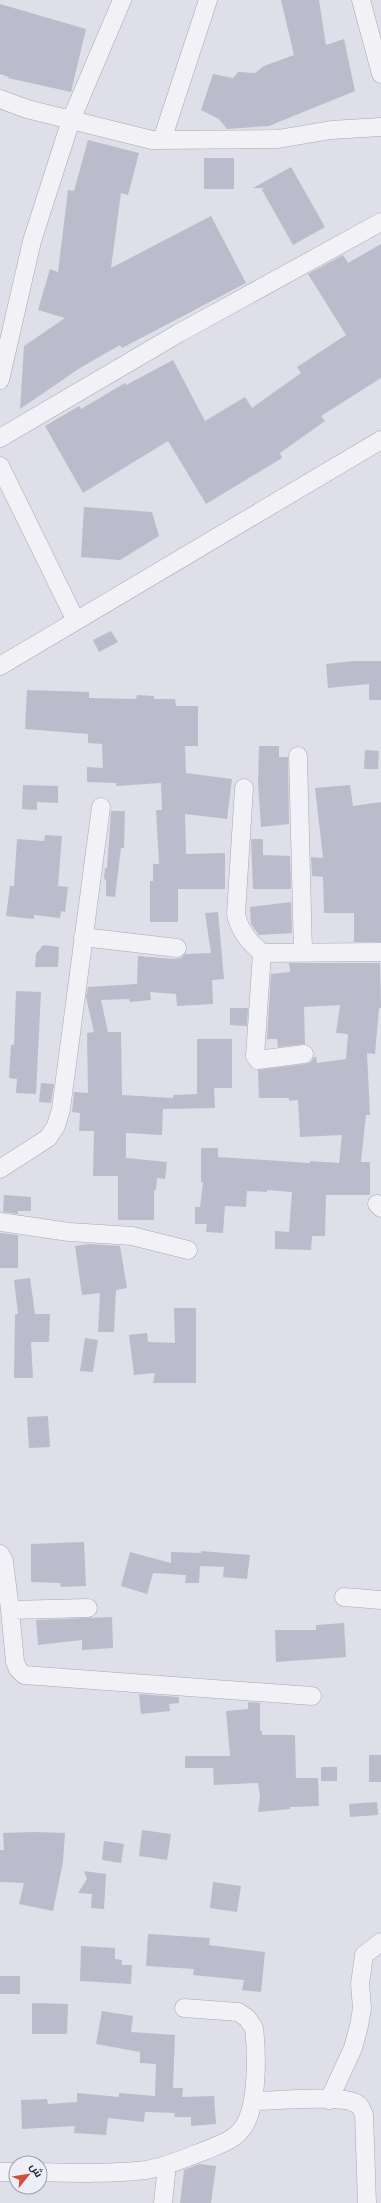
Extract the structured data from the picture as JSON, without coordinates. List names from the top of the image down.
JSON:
{
  "north": "top right"
}
